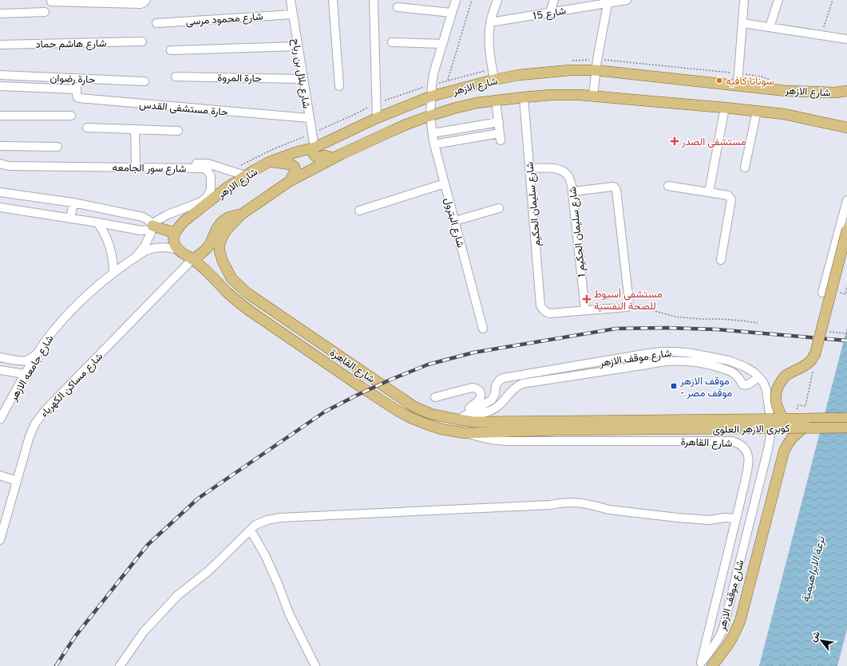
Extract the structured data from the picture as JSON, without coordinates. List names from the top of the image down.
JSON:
{
  "streets": {
    "main road": ["شارع الازهر", "شارع القاهرة", "كوبرى الازهر العلوى"],
    "street": [
      "شارع 15",
      "شارع محمود مرسى",
      "شارع هاشم حماد",
      "شارع بلال بن رباح",
      "حارة المروة",
      "حارة رضوان",
      "حارة مستشفى القدس",
      "شارع سور الجامعه",
      "شارع سليمان الحكيم",
      "شارع البترول",
      "شارع سليمان الحكيم 1",
      "شارع موقف الازهر",
      "شارع جامعه الازهر",
      "شارع مساكن الكهرباء"
    ]
  },
  "crossings": [
    ["شارع محمود مرسى", "شارع بلال بن رباح"],
    ["شارع بلال بن رباح", "حارة المروة"],
    ["شارع بلال بن رباح", "شارع الازهر"],
    ["شارع بلال بن رباح", "حارة مستشفى القدس"],
    ["شارع الازهر", "شارع سور الجامعه"],
    ["شارع الازهر", "شارع سليمان الحكيم"],
    ["شارع الازهر", "شارع البترول"],
    ["شارع الازهر", "شارع القاهرة"],
    ["شارع سور الجامعه", "شارع جامعه الازهر"],
    ["شارع سليمان الحكيم", "شارع سليمان الحكيم 1"],
    ["شارع موقف الازهر", "شارع القاهرة"],
    ["شارع القاهرة", "شارع مساكن الكهرباء"],
    ["شارع القاهرة", "كوبرى الازهر العلوى"]
  ],
  "water": ["ترعة الابراهيمية"],
  "places": {
    "other": ["سوناتا كافيه"],
    "health": ["مستشفى الصدر", "مستشفى أسيوط للصحة النفسية"],
    "transit": ["موقف الازهر - موقف مصر"]
  },
  "north": "top left"
}
